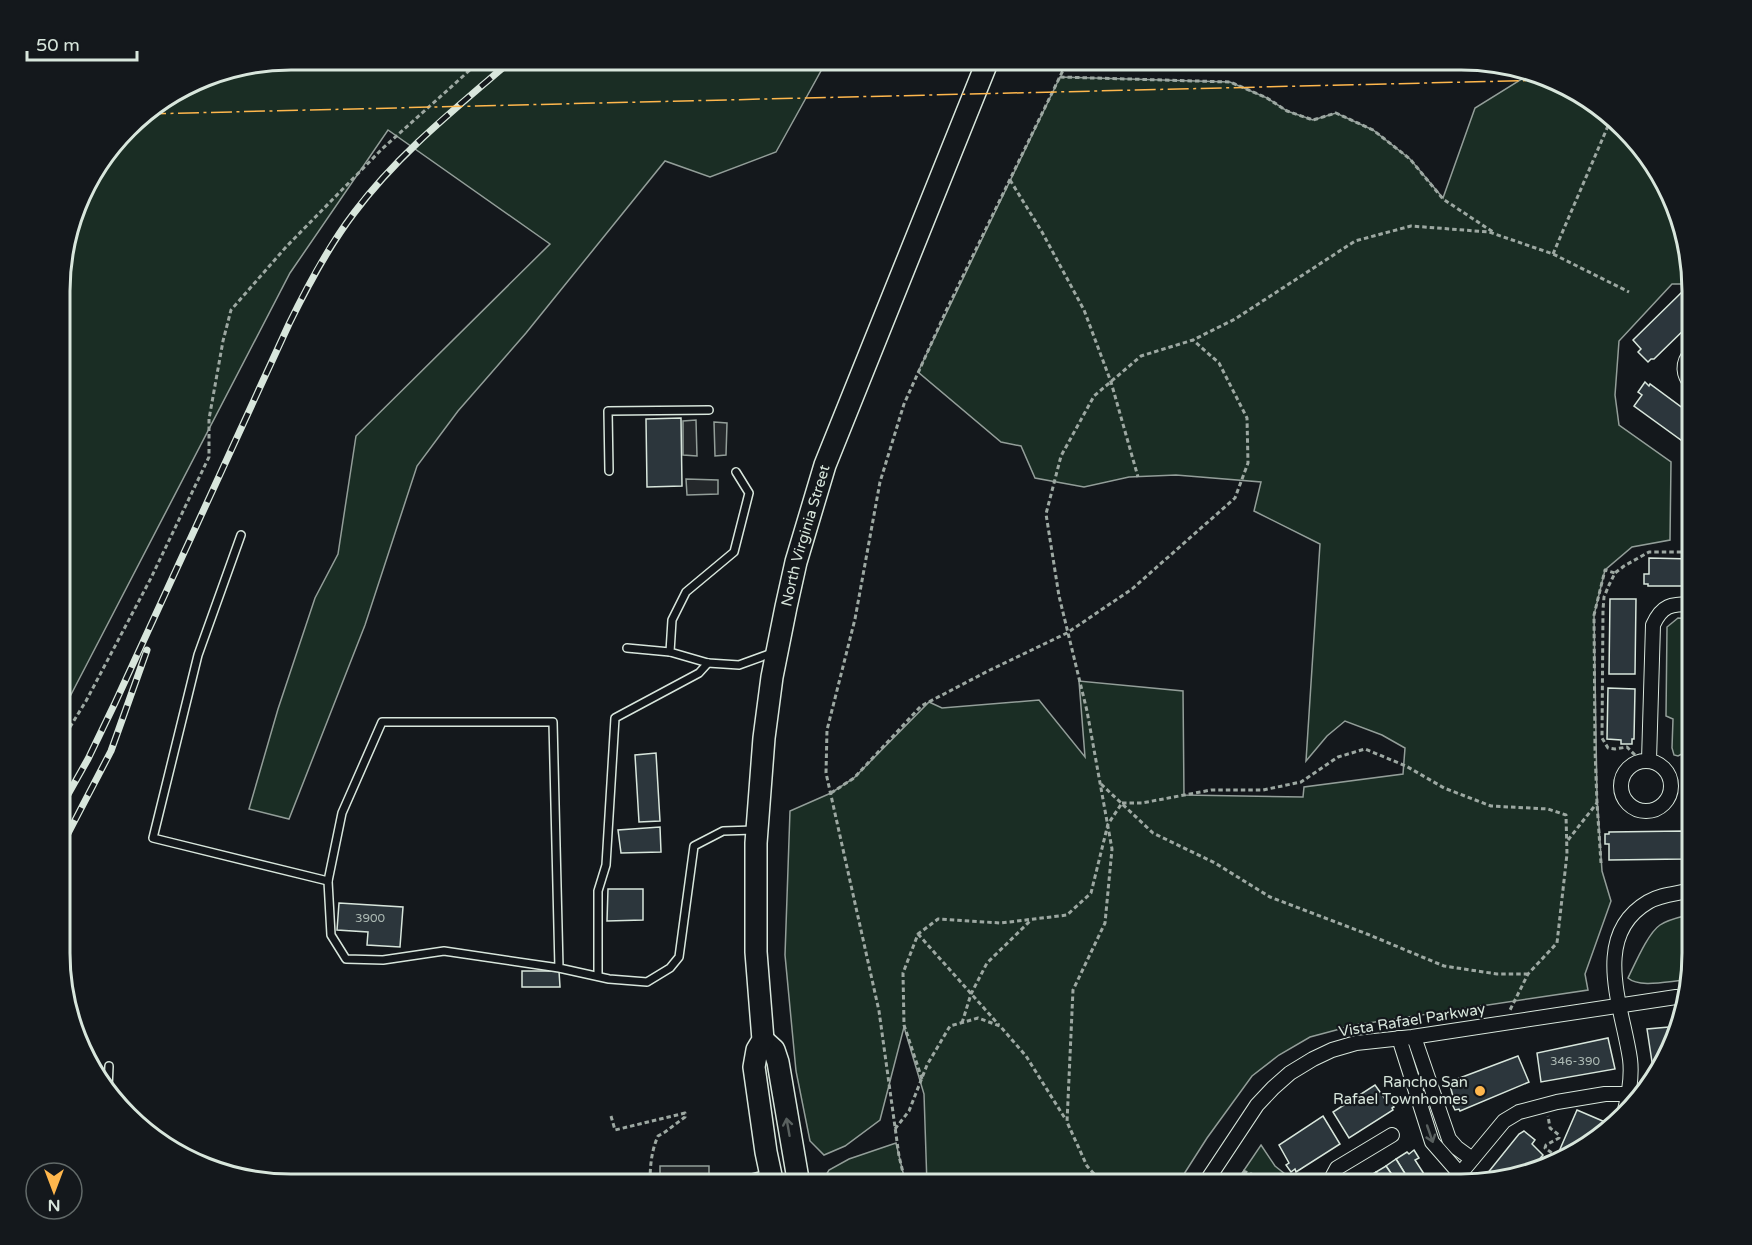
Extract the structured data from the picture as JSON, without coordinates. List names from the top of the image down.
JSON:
{
  "streets": {
    "main road": ["North Virginia Street"],
    "street": ["Vista Rafael Parkway"]
  },
  "places": ["Rancho San Rafael Townhomes"],
  "house_numbers": ["3900", "346-390"],
  "scale_bar": "50 m",
  "north": "bottom"
}
